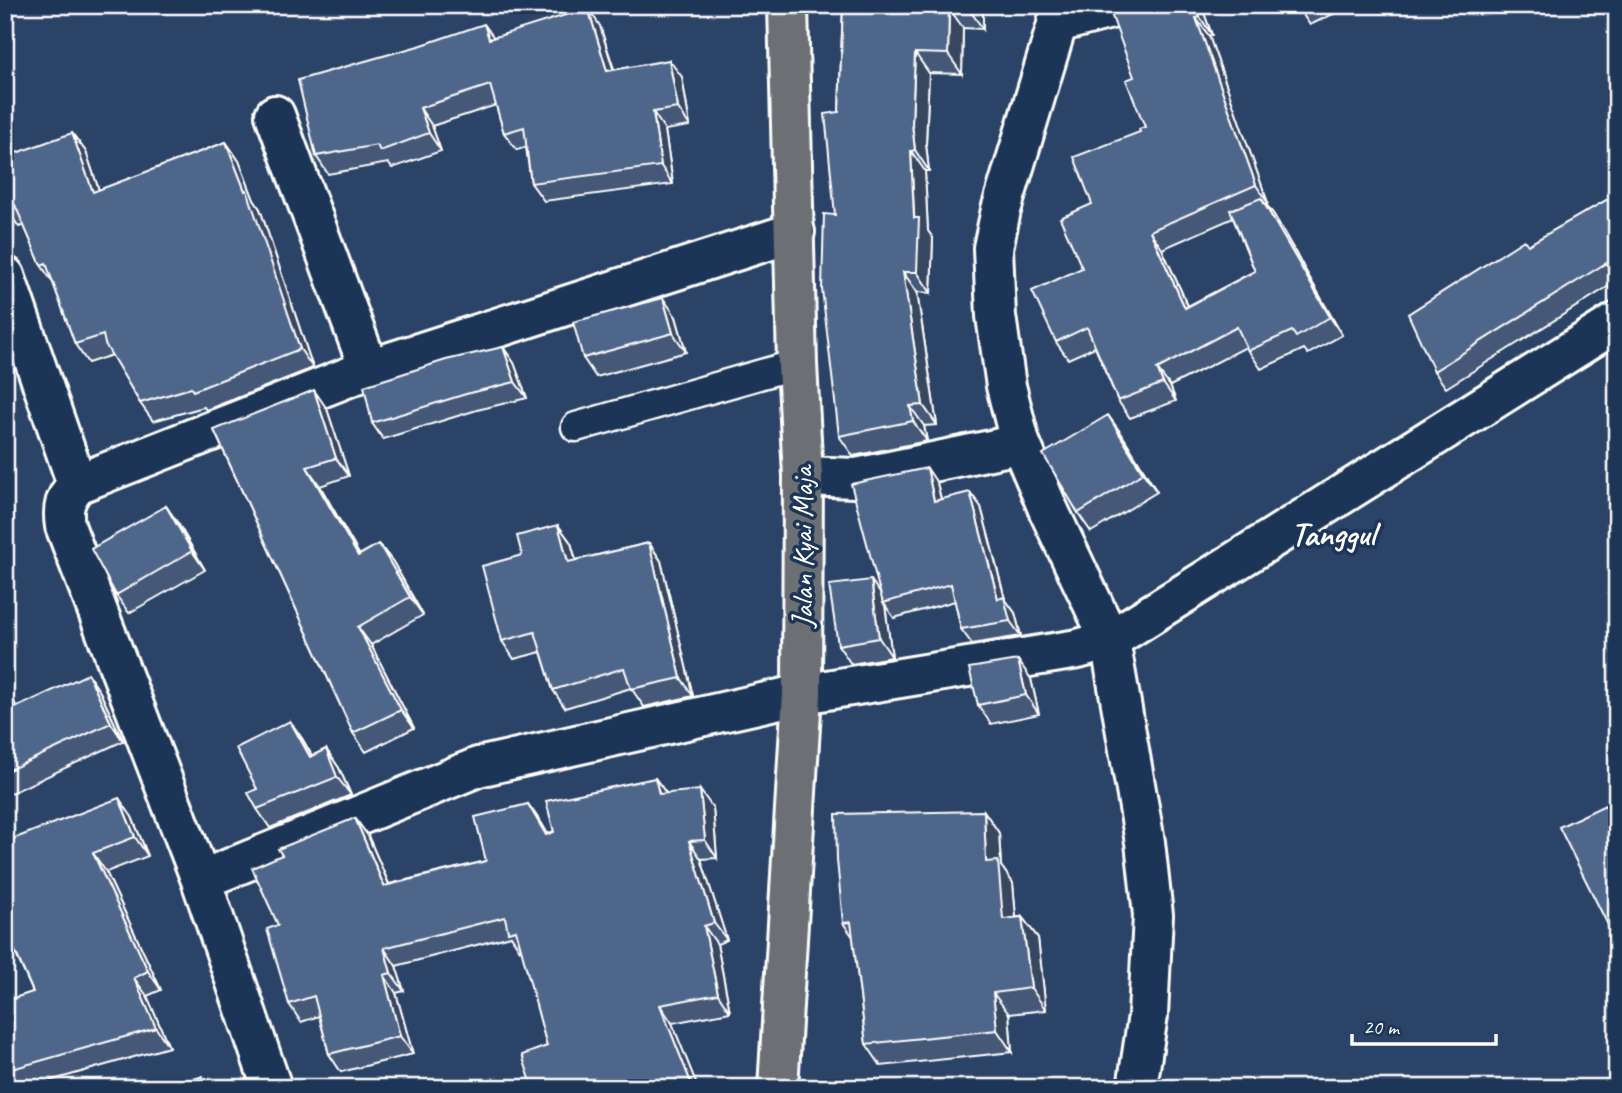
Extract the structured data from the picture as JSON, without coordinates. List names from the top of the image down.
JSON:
{
  "streets": {
    "main road": ["Jalan Kyai Maja"]
  },
  "districts": ["Tanggul"],
  "scale_bar": "20 m"
}
